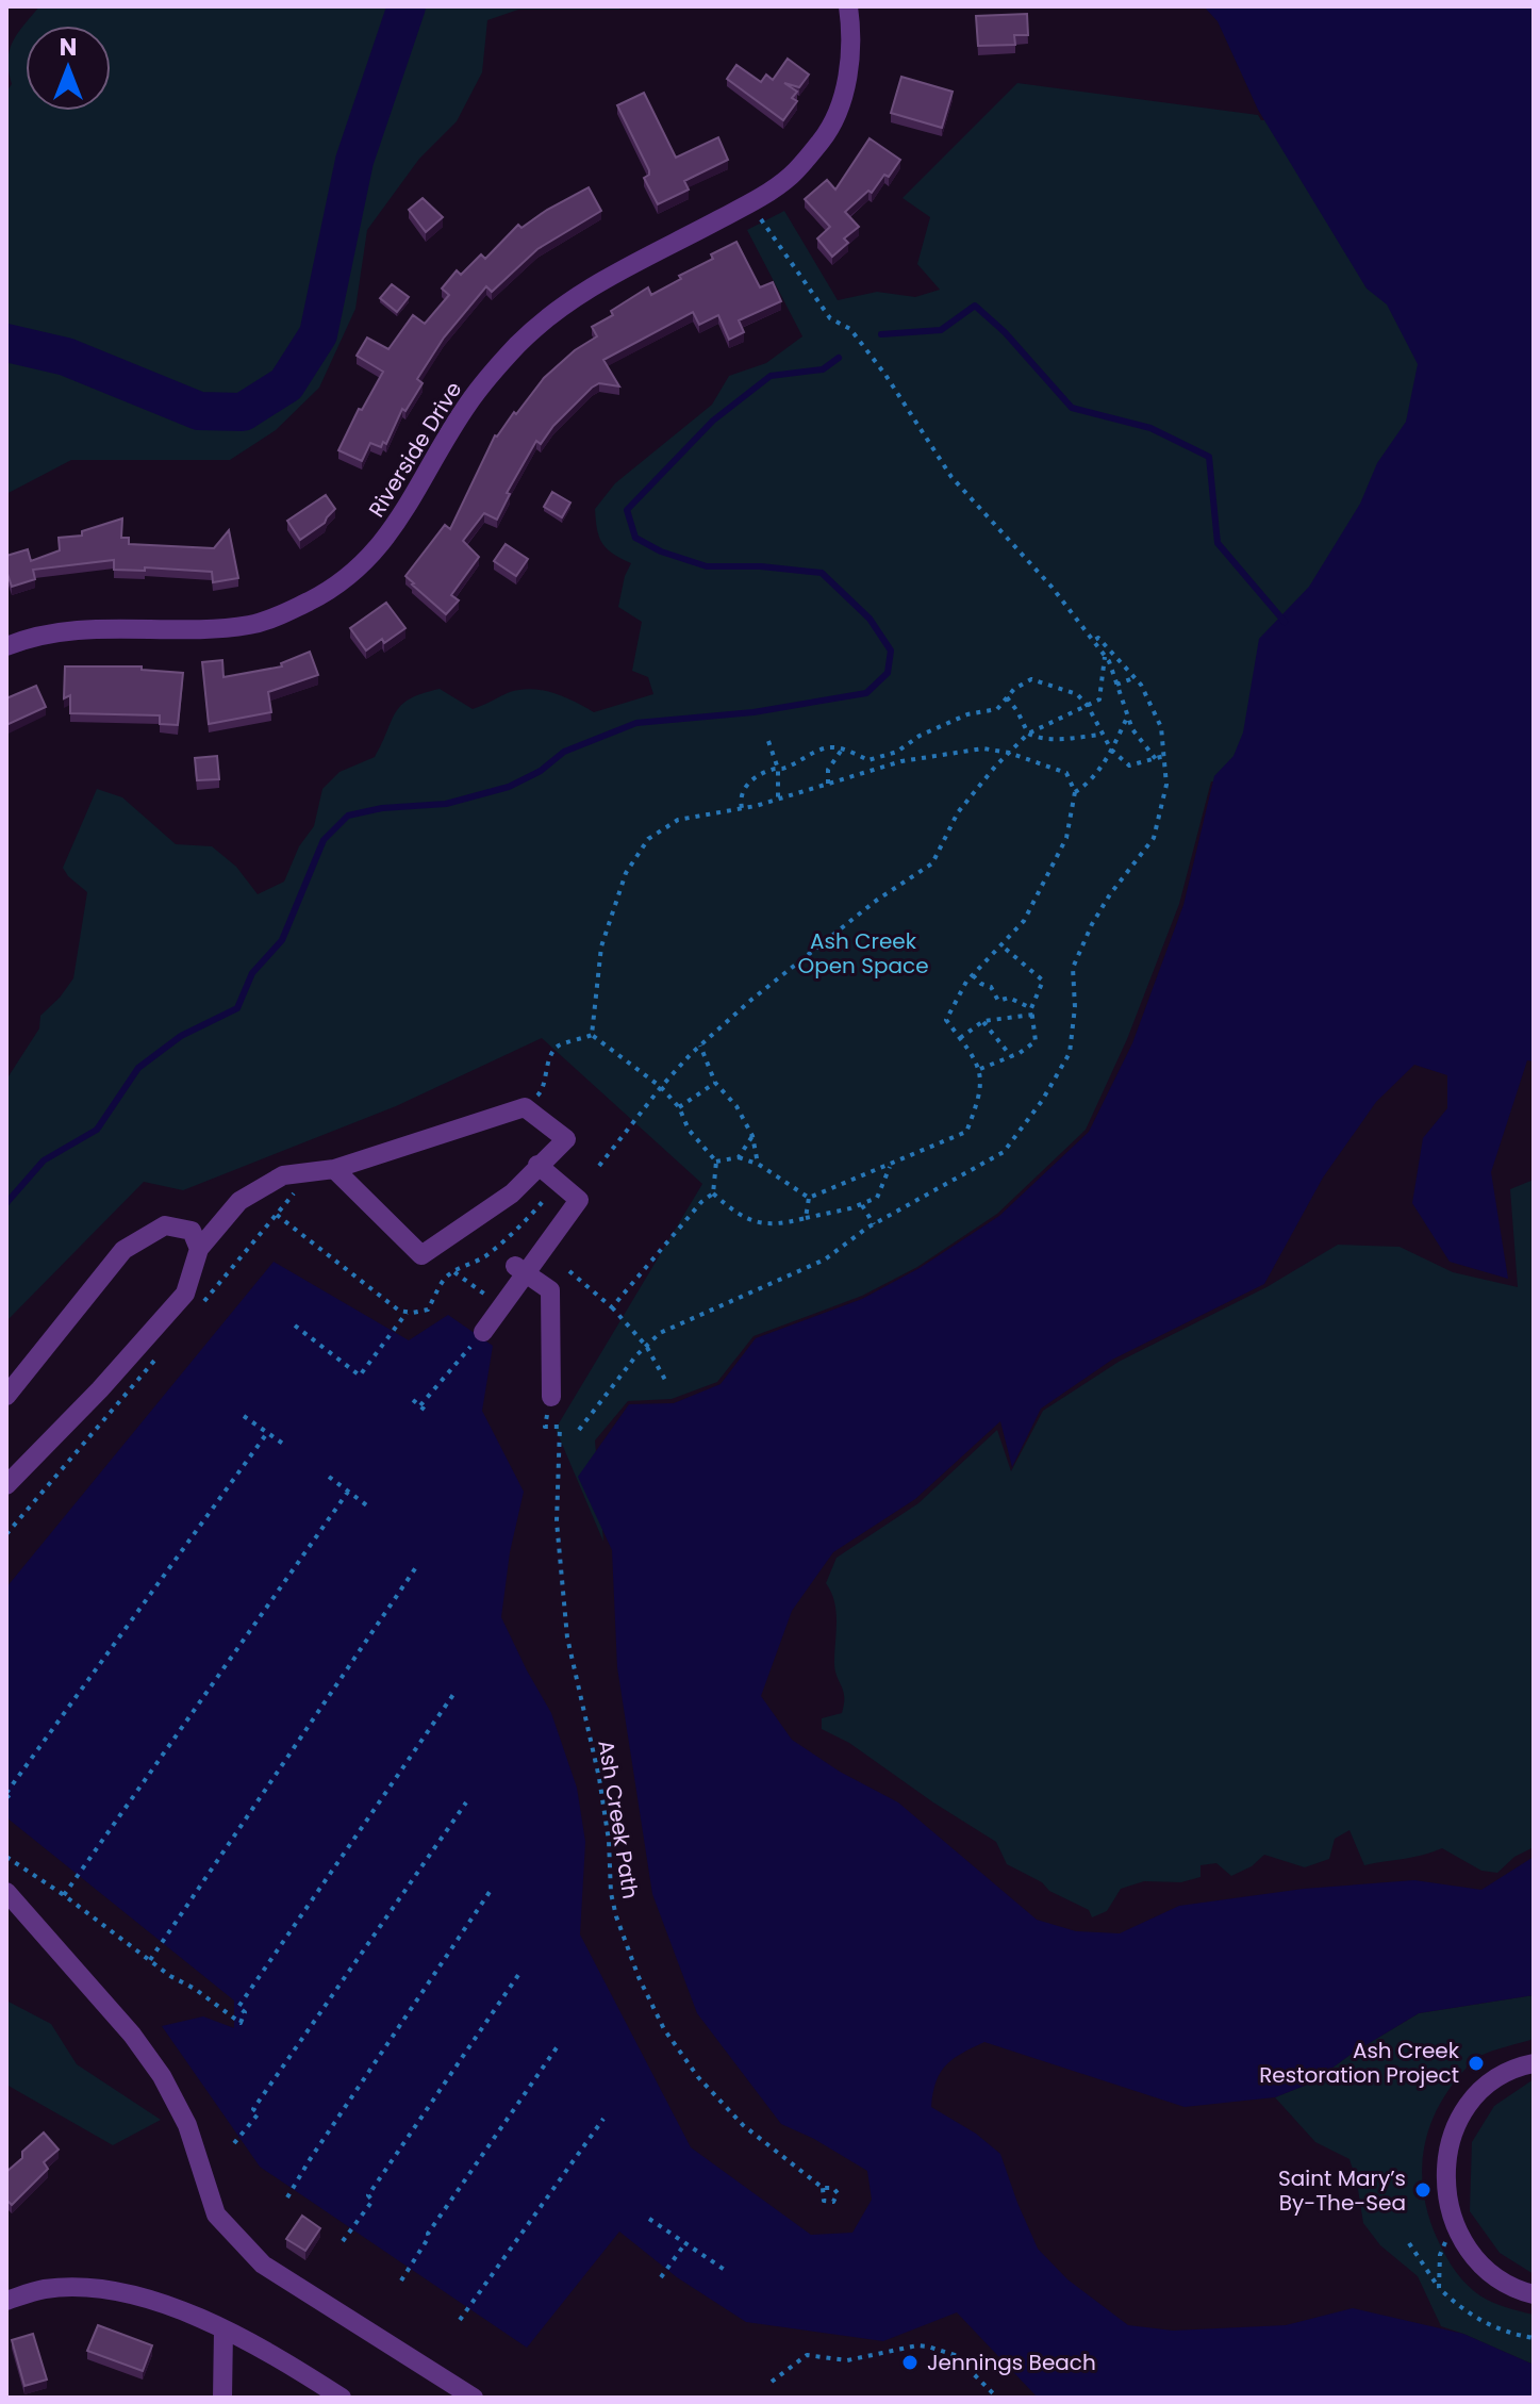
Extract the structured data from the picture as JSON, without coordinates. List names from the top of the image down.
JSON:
{
  "streets": {
    "street": ["Riverside Drive"],
    "path": ["Ash Creek Path"]
  },
  "parks": ["Ash Creek Open Space"],
  "places": ["Ash Creek Restoration Project", "Saint Mary’s By-The-Sea", "Jennings Beach"],
  "north": "top"
}
